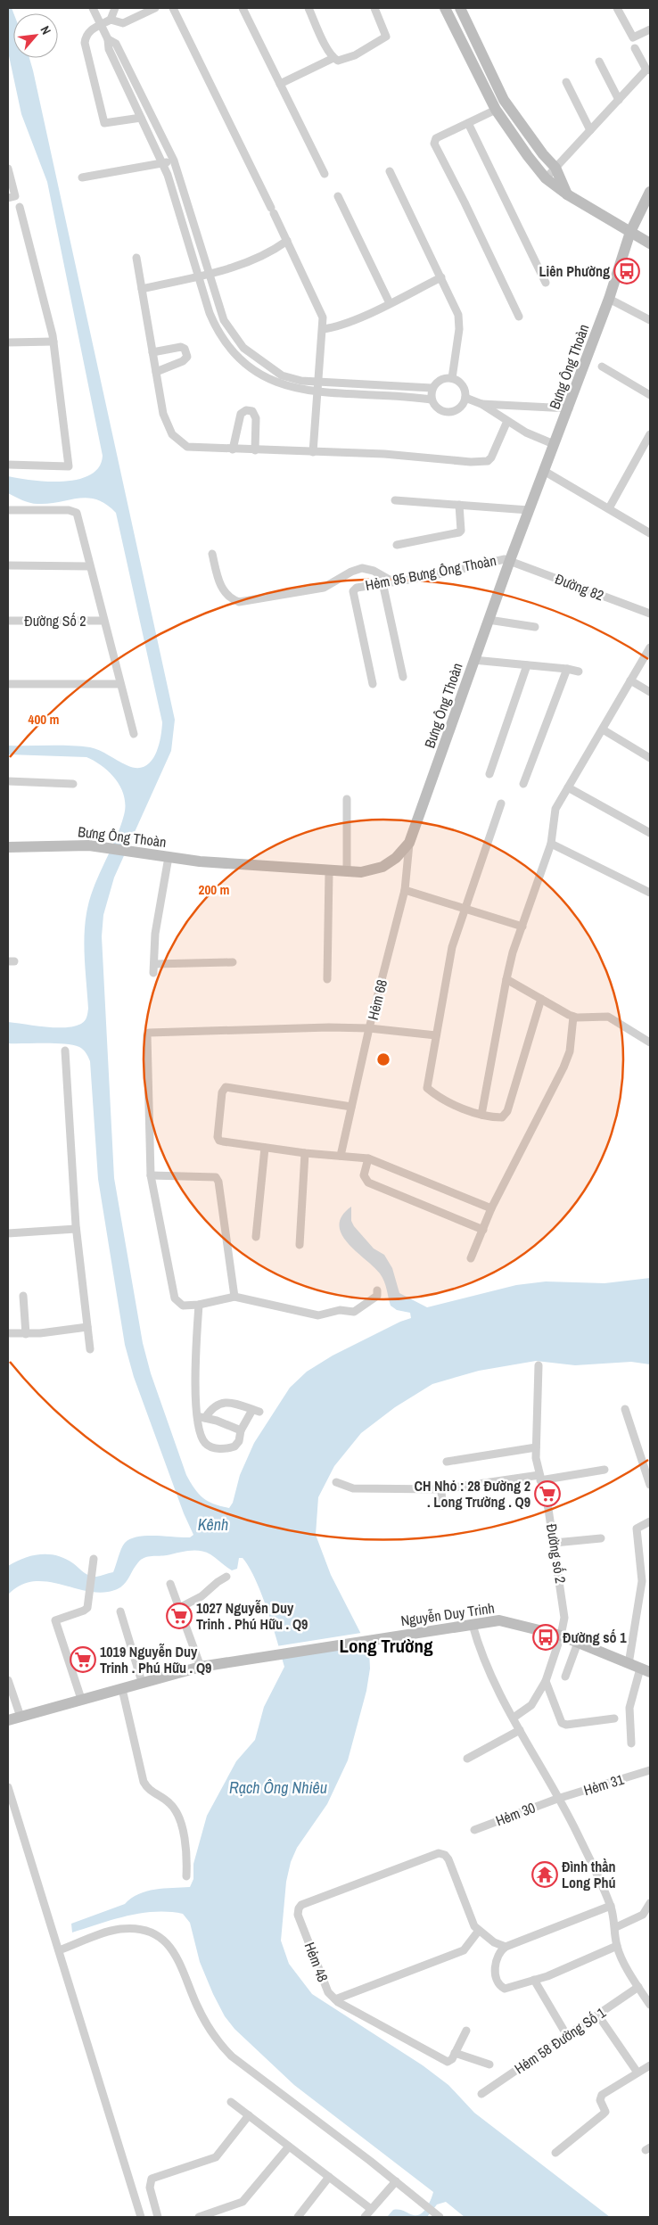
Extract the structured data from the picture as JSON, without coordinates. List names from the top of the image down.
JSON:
{
  "streets": {
    "street": [
      "Bưng Ông Thoàn",
      "Hẻm 95 Bưng Ông Thoàn",
      "Đường 82",
      "Đường Số 2",
      "Hẻm 68",
      "Đường số 2",
      "Nguyễn Duy Trinh",
      "Hẻm 31",
      "Hẻm 30",
      "Hẻm 48",
      "Hẻm 58 Đường Số 1"
    ]
  },
  "crossings": [
    ["Bưng Ông Thoàn", "Hẻm 95 Bưng Ông Thoàn"],
    ["Bưng Ông Thoàn", "Đường 82"],
    ["Bưng Ông Thoàn", "Hẻm 68"],
    ["Hẻm 95 Bưng Ông Thoàn", "Đường 82"],
    ["Đường số 2", "Nguyễn Duy Trinh"],
    ["Hẻm 31", "Hẻm 30"]
  ],
  "districts": ["Long Trường"],
  "water": ["Kênh", "Rạch Ông Nhiêu"],
  "places": {
    "bus stop": ["Liên Phường", "Đường số 1"],
    "supermarket": ["CH Nhỏ : 28 Đường 2 . Long Trường . Q9", "1027 Nguyễn Duy Trinh . Phú Hữu . Q9", "1019 Nguyễn Duy Trinh . Phú Hữu . Q9"],
    "temple": ["Đình thần Long Phú"]
  },
  "north": "top right",
  "rings": ["400 m", "200 m"]
}
